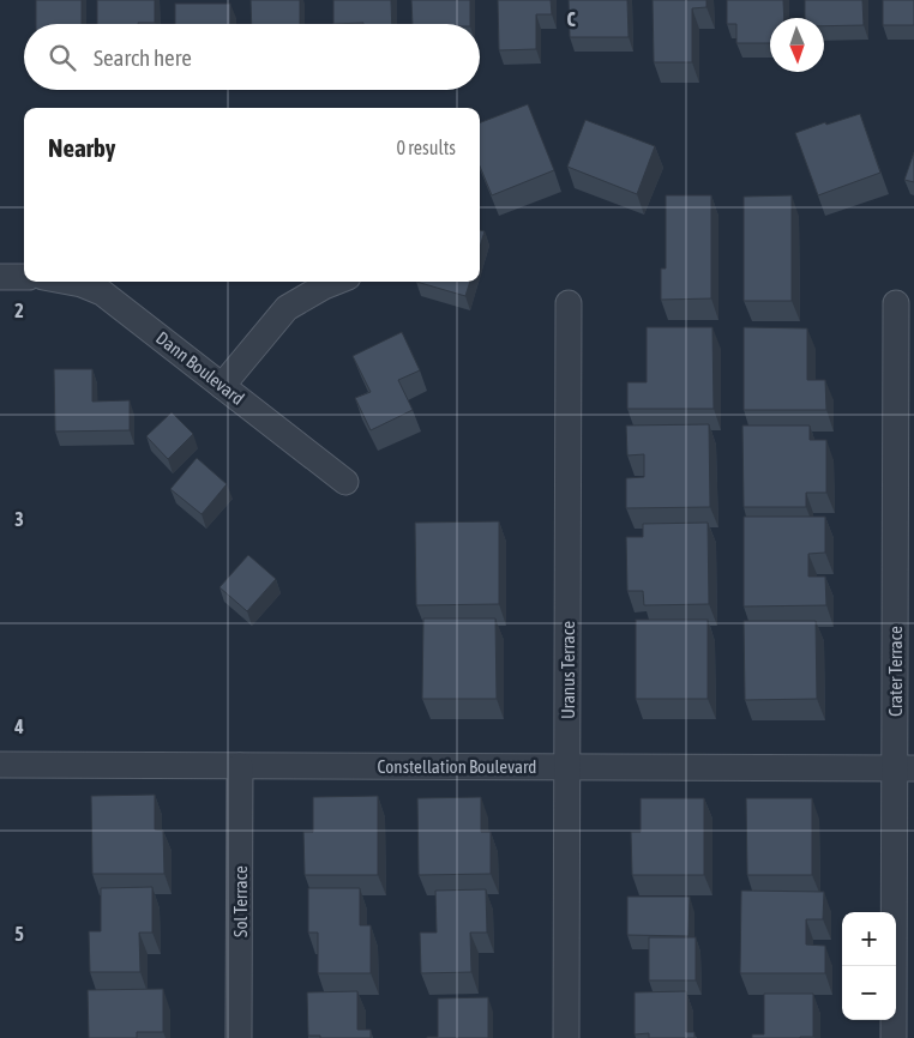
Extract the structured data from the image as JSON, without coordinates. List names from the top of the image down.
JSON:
{
  "streets": {
    "street": [
      "Dann Boulevard",
      "Uranus Terrace",
      "Crater Terrace",
      "Constellation Boulevard",
      "Sol Terrace"
    ]
  },
  "crossings": [
    ["Uranus Terrace", "Constellation Boulevard"],
    ["Crater Terrace", "Constellation Boulevard"],
    ["Constellation Boulevard", "Sol Terrace"]
  ],
  "north": "bottom",
  "page": {
    "search": "Search here",
    "heading": ["Nearby", "0 results"],
    "map_buttons": ["+", "−"]
  },
  "grid": {
    "columns": ["C"],
    "rows": [
      "2",
      "3",
      "4",
      "5"
    ]
  }
}
